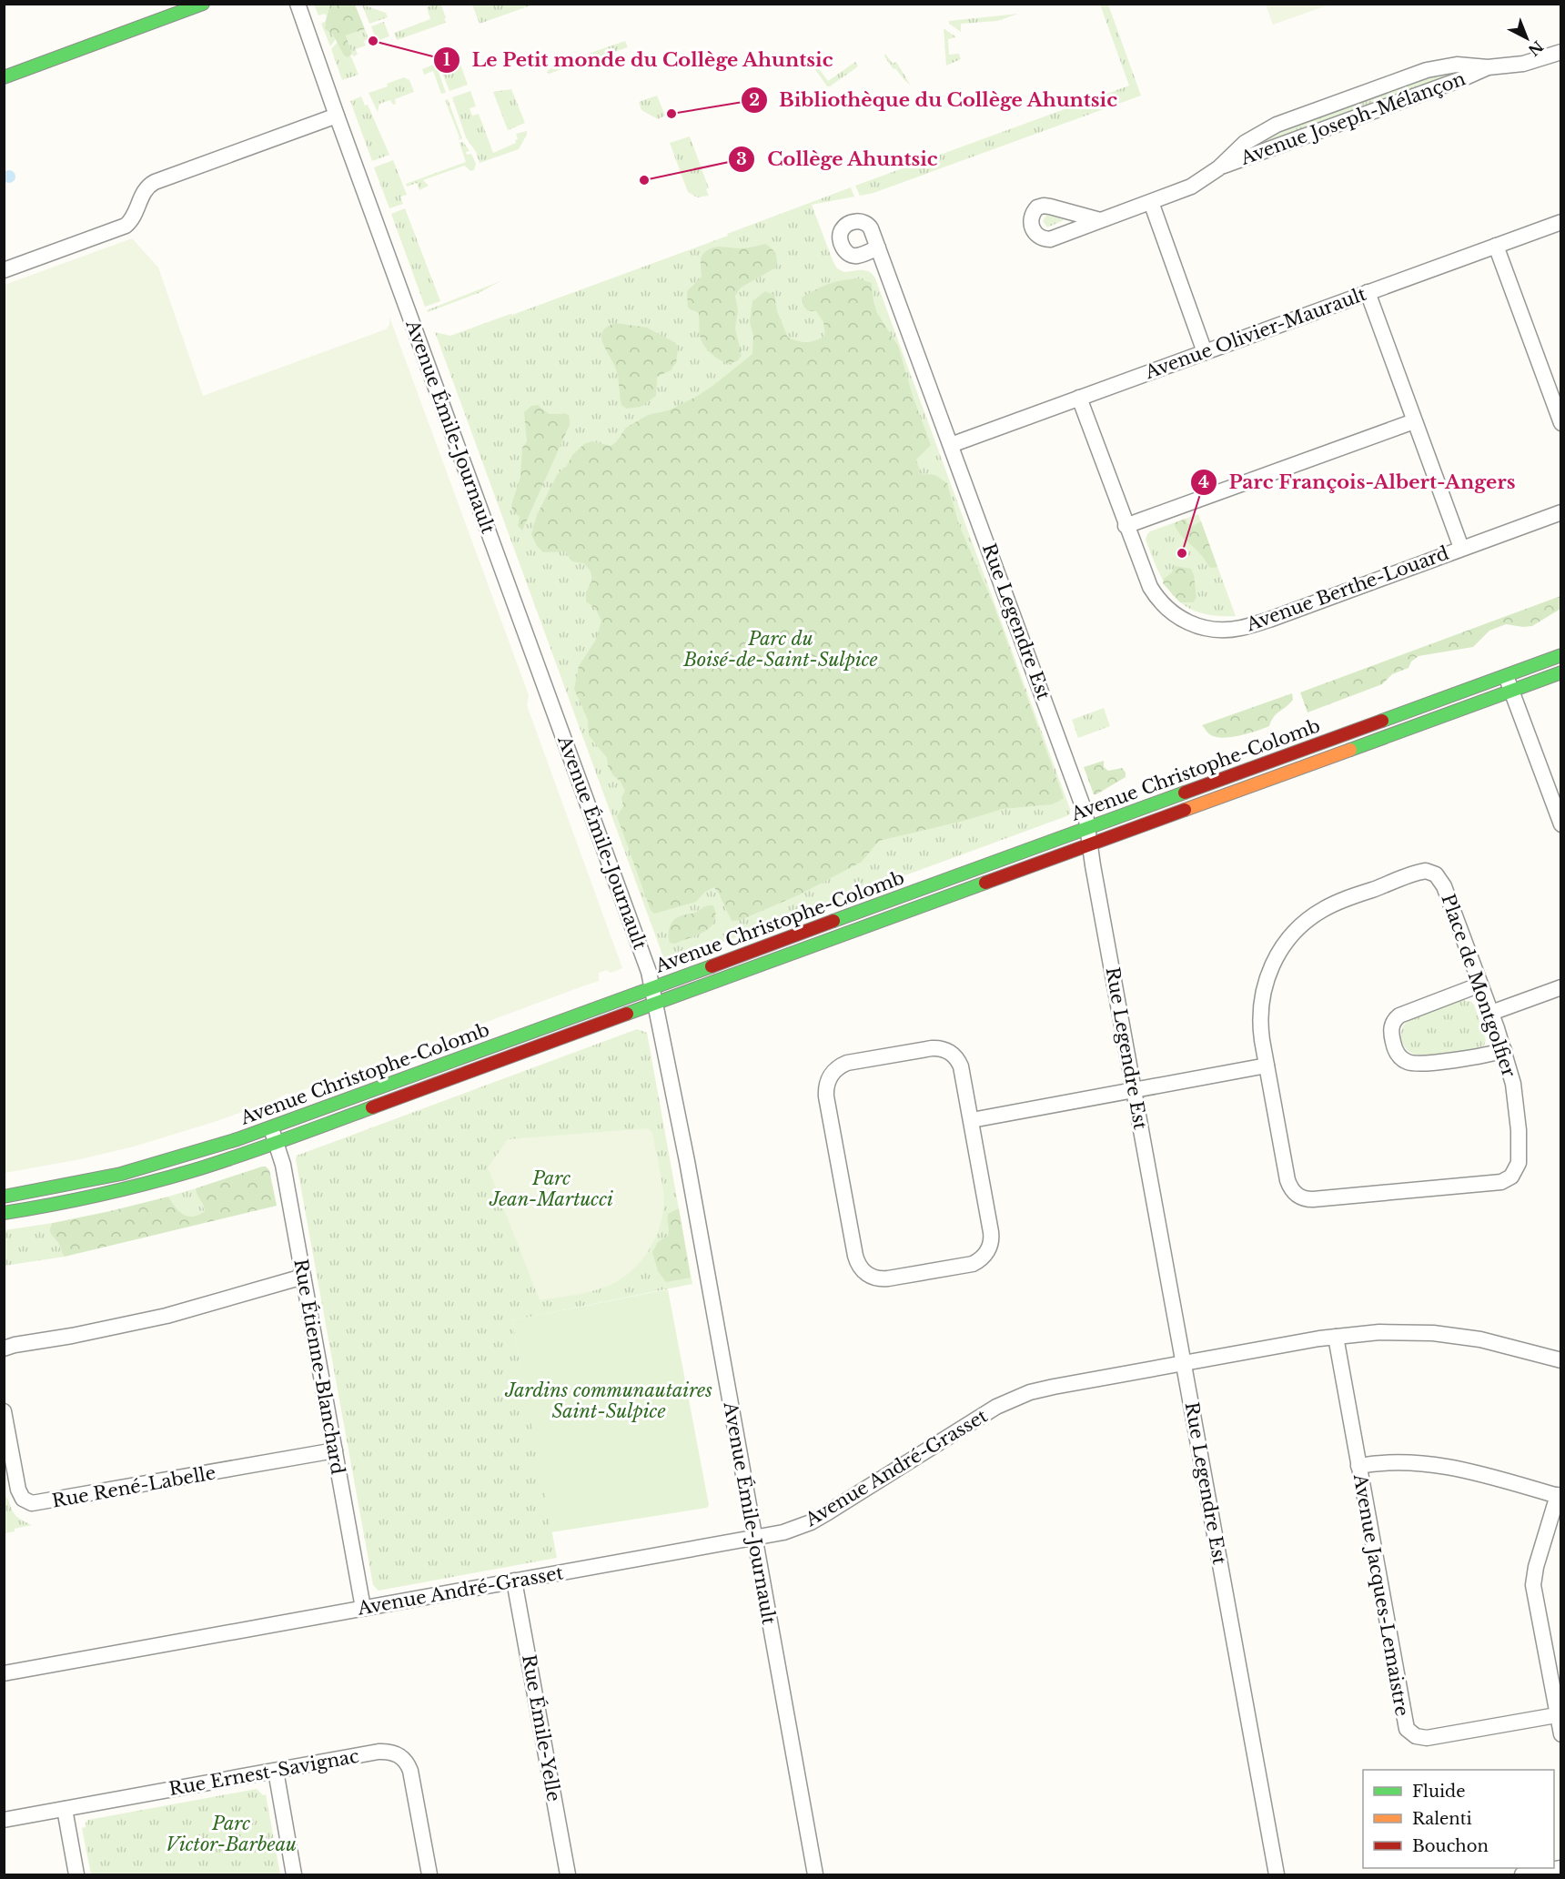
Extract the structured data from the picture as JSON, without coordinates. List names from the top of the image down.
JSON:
{
  "streets": {
    "main road": ["Avenue Christophe-Colomb"],
    "street": [
      "Avenue Joseph-Mélançon",
      "Avenue Olivier-Maurault",
      "Avenue Émile-Journault",
      "Avenue Berthe-Louard",
      "Rue Legendre Est",
      "Place de Montgolfier",
      "Rue Étienne-Blanchard",
      "Avenue André-Grasset",
      "Rue René-Labelle",
      "Avenue Jacques-Lemaistre",
      "Rue Émile-Yelle",
      "Rue Ernest-Savignac"
    ]
  },
  "crossings": [
    ["Avenue Olivier-Maurault", "Avenue Berthe-Louard"],
    ["Avenue Olivier-Maurault", "Rue Legendre Est"],
    ["Avenue Émile-Journault", "Avenue Christophe-Colomb"],
    ["Avenue Émile-Journault", "Avenue André-Grasset"],
    ["Rue Legendre Est", "Avenue Christophe-Colomb"],
    ["Rue Legendre Est", "Avenue André-Grasset"],
    ["Avenue Christophe-Colomb", "Rue Étienne-Blanchard"],
    ["Rue Étienne-Blanchard", "Avenue André-Grasset"],
    ["Rue Étienne-Blanchard", "Rue René-Labelle"],
    ["Avenue André-Grasset", "Avenue Jacques-Lemaistre"],
    ["Avenue André-Grasset", "Rue Émile-Yelle"]
  ],
  "parks": [
    "Parc du Boisé-de-Saint-Sulpice",
    "Parc Jean-Martucci",
    "Jardins communautaires Saint-Sulpice",
    "Parc Victor-Barbeau"
  ],
  "places": [
    "Le Petit monde du Collège Ahuntsic",
    "Bibliothèque du Collège Ahuntsic",
    "Collège Ahuntsic",
    "Parc François-Albert-Angers"
  ],
  "legend": ["Fluide", "Ralenti", "Bouchon"],
  "north": "bottom right"
}
